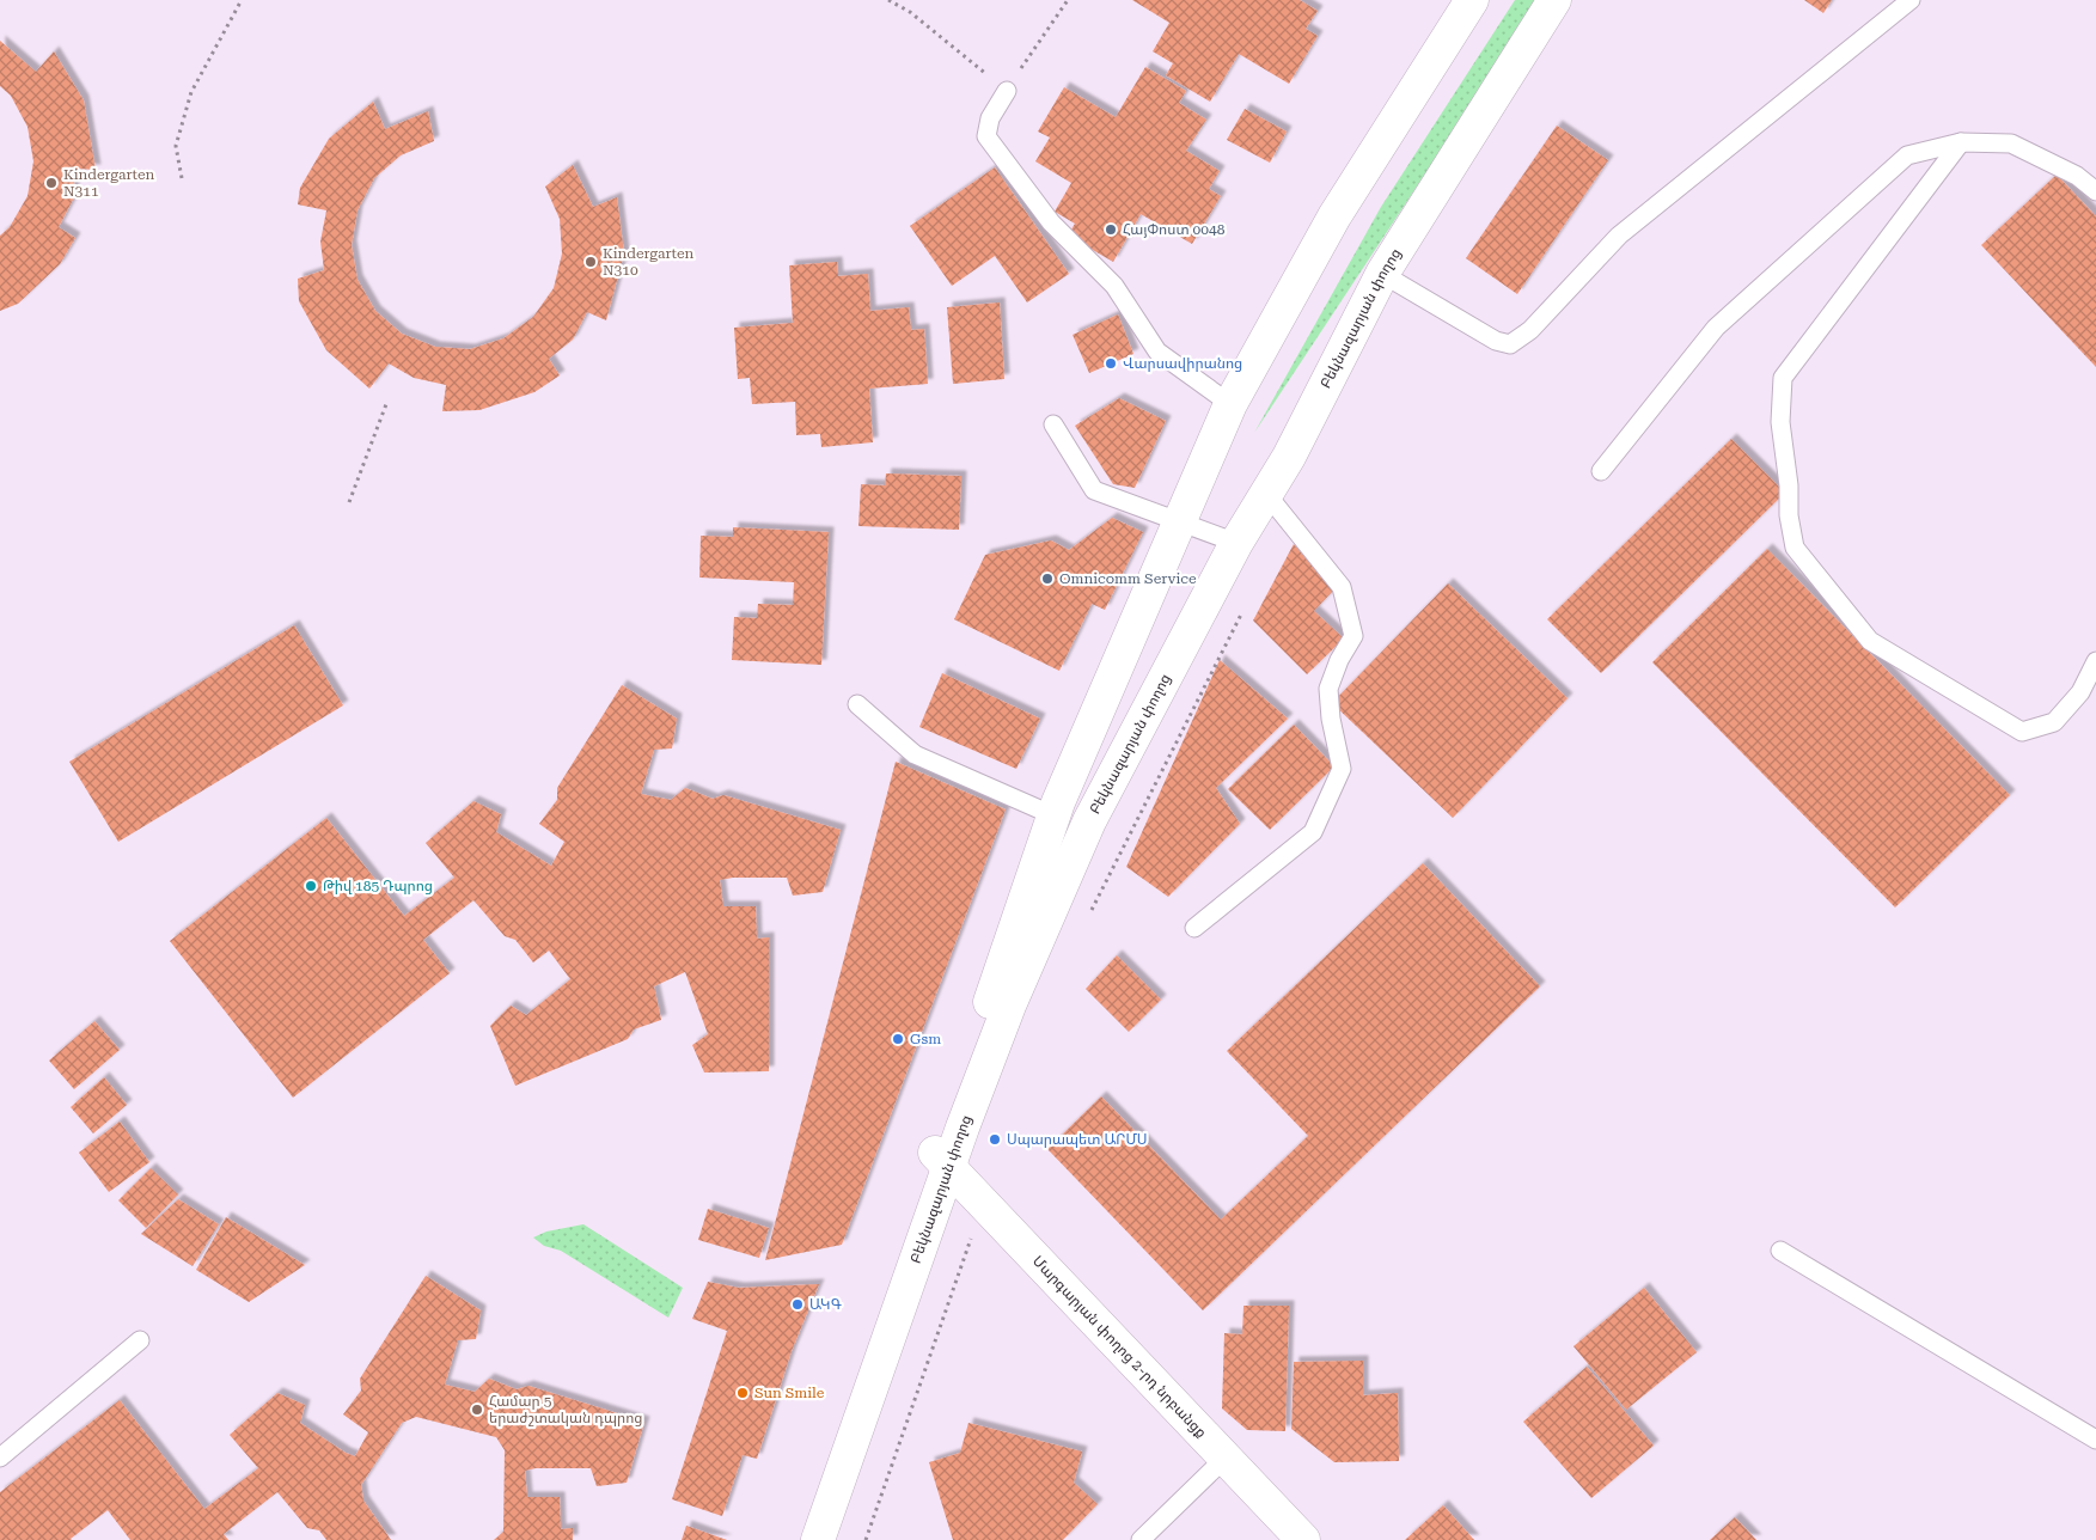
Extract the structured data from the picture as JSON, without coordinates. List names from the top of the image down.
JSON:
{
  "streets": {
    "street": ["Բեկնազարյան փողոց", "Մարգարյան փողոց 2-րդ նրբանցք"]
  },
  "crossings": [
    ["Բեկնազարյան փողոց", "Մարգարյան փողոց 2-րդ նրբանցք"]
  ],
  "places": [
    "Kindergarten N311",
    "ՀայՓոստ 0048",
    "Kindergarten N310",
    "Վարսավիրանոց",
    "Omnicomm Service",
    "Թիվ 185 Դպրոց",
    "Gsm",
    "Սպարապետ ԱՐՄՍ",
    "ԱԿԳ",
    "Sun Smile",
    "Համար 5 երաժշտական դպրոց"
  ]
}
